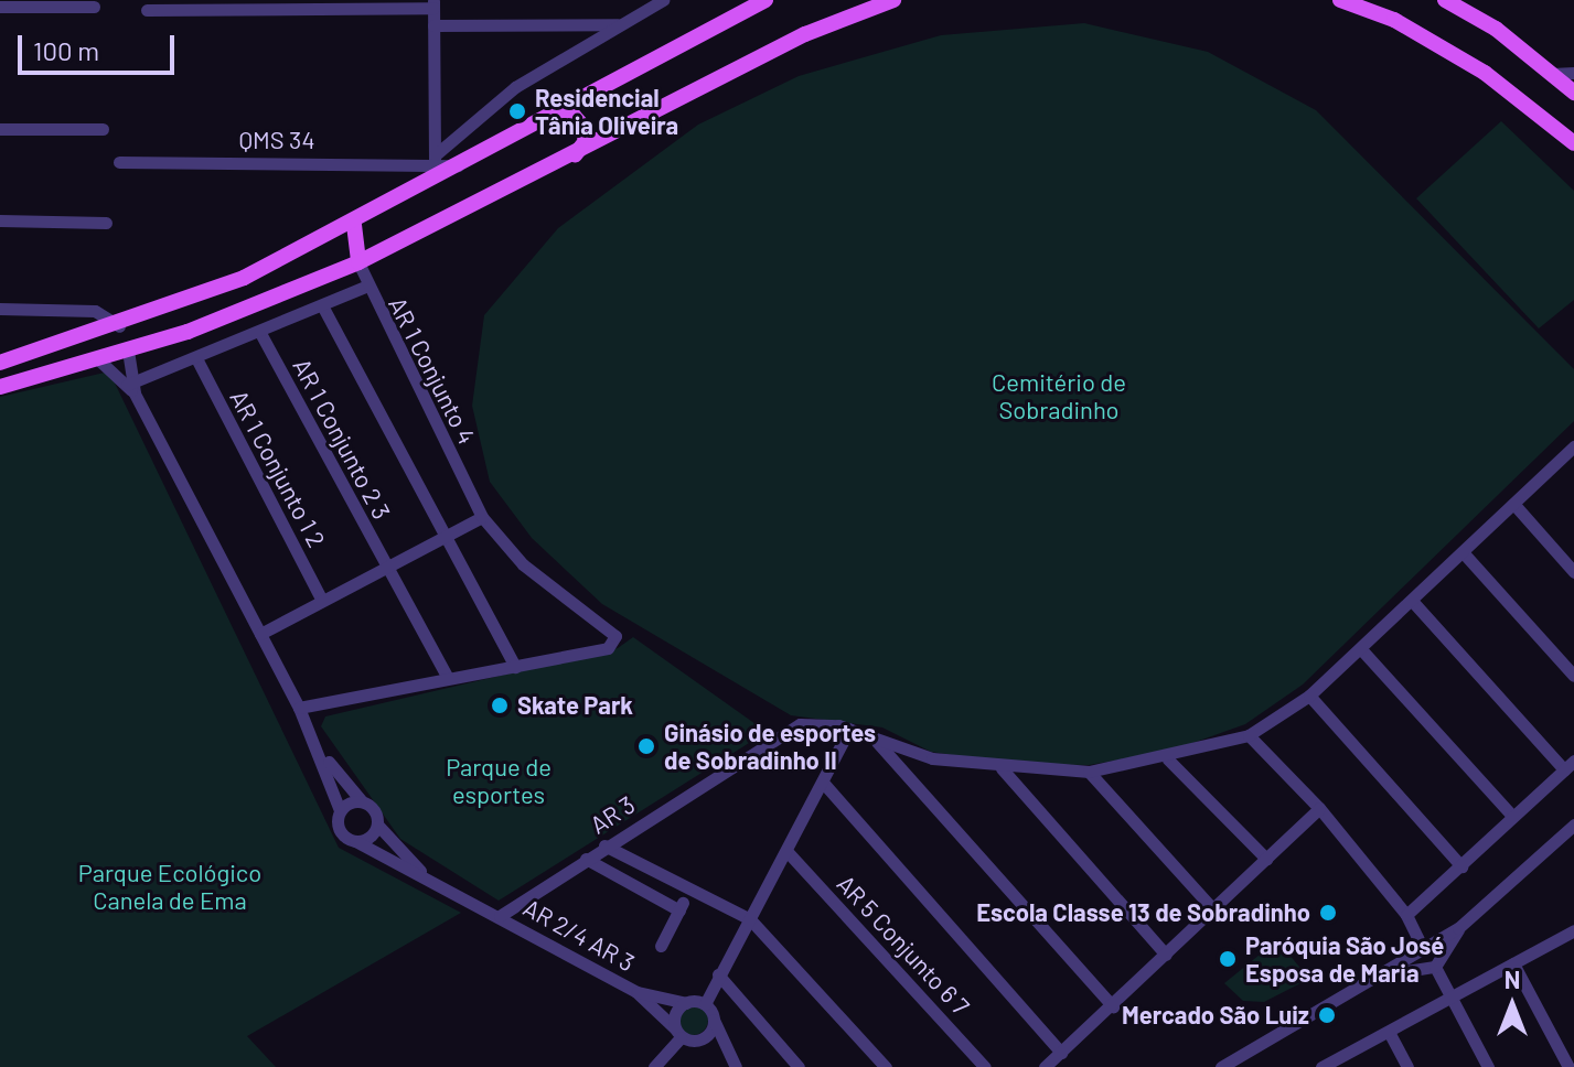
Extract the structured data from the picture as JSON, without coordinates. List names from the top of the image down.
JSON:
{
  "streets": {
    "street": [
      "QMS 34",
      "AR 1 Conjunto 4",
      "AR 1 Conjunto 2 3",
      "AR 1 Conjunto 1 2",
      "AR 3",
      "AR 2/4 AR 3",
      "AR 5 Conjunto 6 7"
    ]
  },
  "crossings": [
    ["AR 1 Conjunto 4", "AR 1 Conjunto 2 3"],
    ["AR 1 Conjunto 4", "AR 1 Conjunto 1 2"],
    ["AR 3", "AR 2/4 AR 3"]
  ],
  "parks": ["Cemitério de Sobradinho", "Parque de esportes", "Parque Ecológico Canela de Ema"],
  "places": [
    "Residencial Tânia Oliveira",
    "Skate Park",
    "Ginásio de esportes de Sobradinho II",
    "Escola Classe 13 de Sobradinho",
    "Paróquia São José Esposa de Maria",
    "Mercado São Luiz"
  ],
  "scale_bar": "100 m",
  "north": "top"
}
